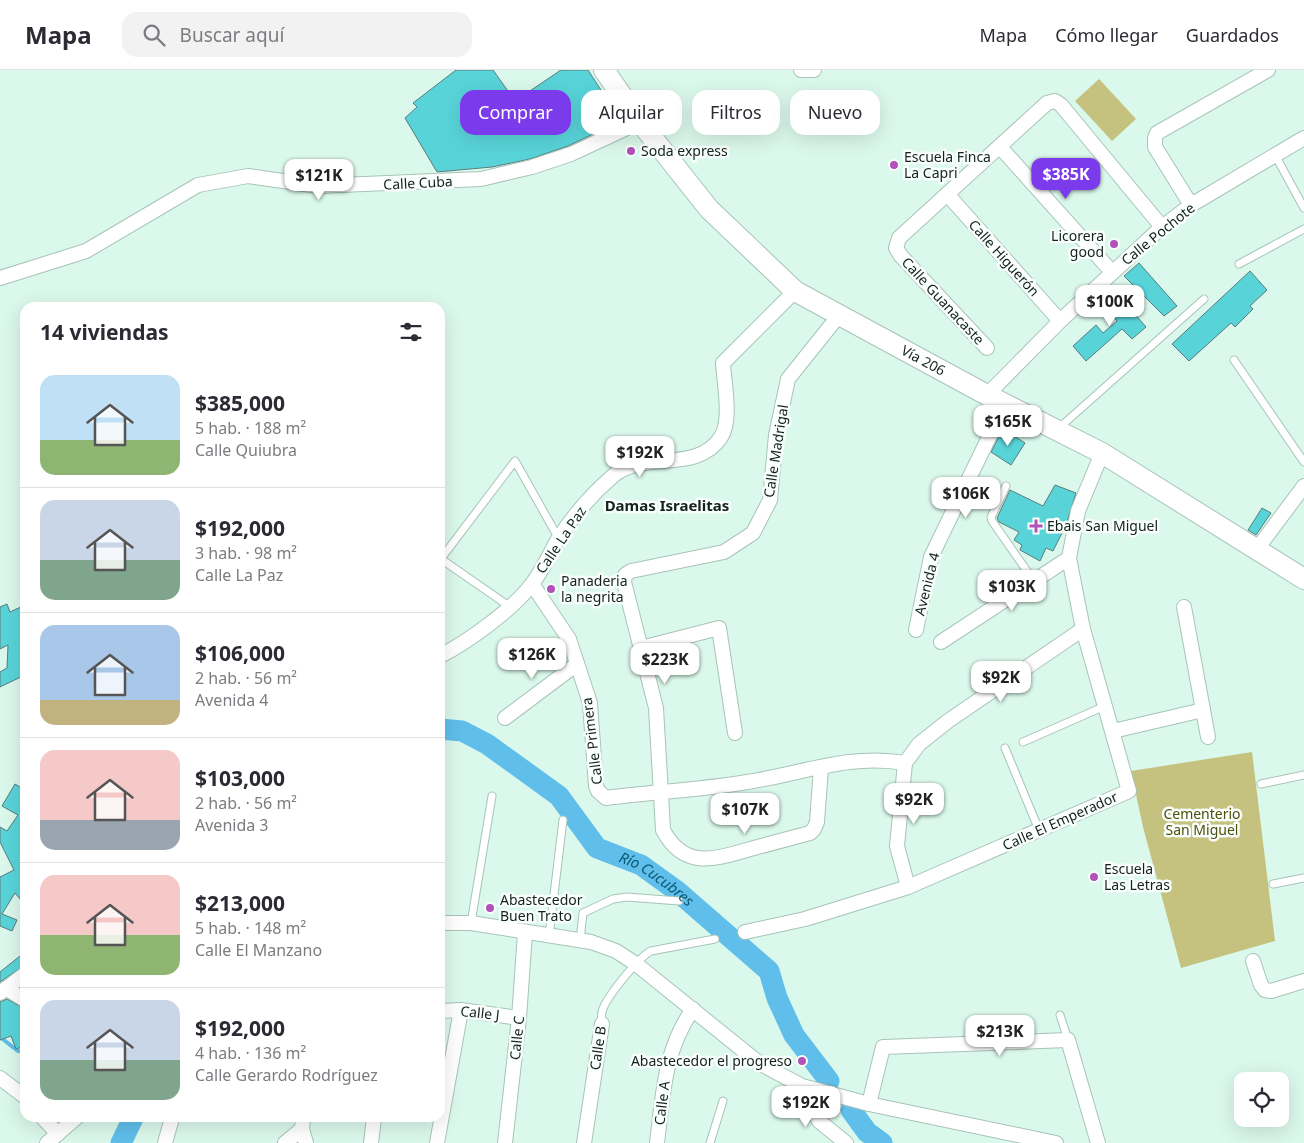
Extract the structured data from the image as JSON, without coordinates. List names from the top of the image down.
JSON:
{
  "streets": {
    "main road": ["Vía 206"],
    "street": [
      "Calle Cuba",
      "Calle Pochote",
      "Calle Higuerón",
      "Calle Guanacaste",
      "Calle Madrigal",
      "Calle La Paz",
      "Avenida 4",
      "Calle Primera",
      "Calle El Emperador",
      "Calle J",
      "Calle C",
      "Calle B",
      "Calle A"
    ]
  },
  "crossings": [
    ["Calle Pochote", "Calle Higuerón"],
    ["Calle Pochote", "Calle Guanacaste"],
    ["Calle Pochote", "Vía 206"],
    ["Calle Higuerón", "Calle Guanacaste"],
    ["Vía 206", "Calle Madrigal"],
    ["Vía 206", "Calle La Paz"],
    ["Vía 206", "Avenida 4"],
    ["Vía 206", "Calle El Emperador"],
    ["Calle La Paz", "Calle Primera"],
    ["Calle J", "Calle C"]
  ],
  "districts": ["Damas Israelitas"],
  "water": ["Río Cucubres"],
  "parks": ["Cementerio San Miguel"],
  "places": {
    "other": [
      "Soda express",
      "Escuela Finca La Capri",
      "Licorera good",
      "Panaderia la negrita",
      "Escuela Las Letras",
      "Abastecedor Buen Trato",
      "Abastecedor el progreso"
    ],
    "health": ["Ebais San Miguel"]
  },
  "page": {
    "header": "Mapa",
    "search": "Buscar aquí",
    "nav": ["Mapa", "Cómo llegar", "Guardados"],
    "chip": [
      "Comprar",
      "Alquilar",
      "Filtros",
      "Nuevo"
    ],
    "price": [
      "$385K",
      "$121K",
      "$100K",
      "$165K",
      "$192K",
      "$106K",
      "$103K",
      "$126K",
      "$223K",
      "$92K",
      "$92K",
      "$107K",
      "$213K",
      "$192K"
    ],
    "heading": "14 viviendas",
    "list": [
      {
        "name": "$385,000",
        "note": "5 hab. · 188 m² · Calle Quiubra"
      },
      {
        "name": "$192,000",
        "note": "3 hab. · 98 m² · Calle La Paz"
      },
      {
        "name": "$106,000",
        "note": "2 hab. · 56 m² · Avenida 4"
      },
      {
        "name": "$103,000",
        "note": "2 hab. · 56 m² · Avenida 3"
      },
      {
        "name": "$213,000",
        "note": "5 hab. · 148 m² · Calle El Manzano"
      },
      {
        "name": "$192,000",
        "note": "4 hab. · 136 m² · Calle Gerardo Rodríguez"
      }
    ]
  }
}
